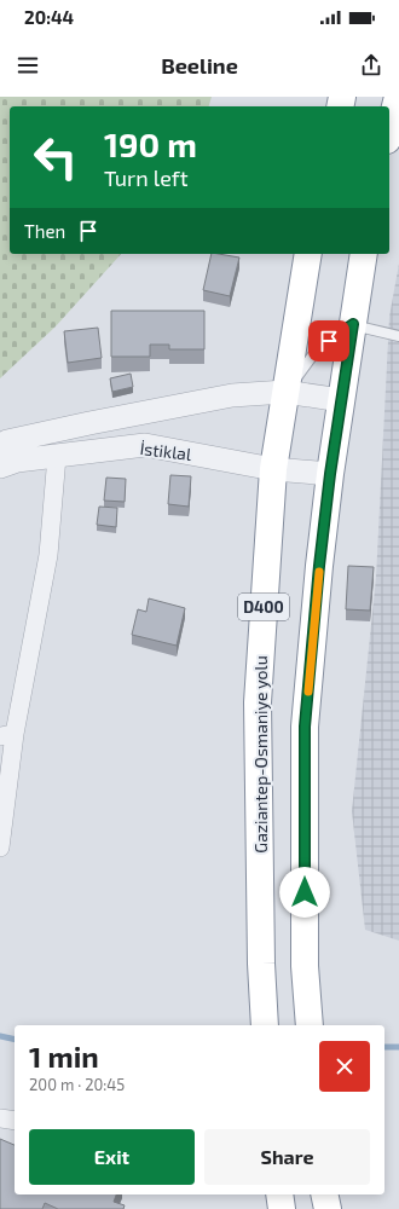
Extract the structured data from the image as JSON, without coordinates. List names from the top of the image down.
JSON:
{
  "streets": {
    "highway": ["D400", "Gaziantep-Osmaniye yolu"],
    "street": ["İstiklal"]
  },
  "crossings": [
    ["İstiklal", "Gaziantep-Osmaniye yolu"]
  ],
  "page": {
    "status": "20:44",
    "header": "Beeline",
    "turn": ["190 m", "Turn left"],
    "then": "Then",
    "heading": ["1 min", "200 m · 20:45"],
    "buttons": ["Exit", "Share"]
  }
}
